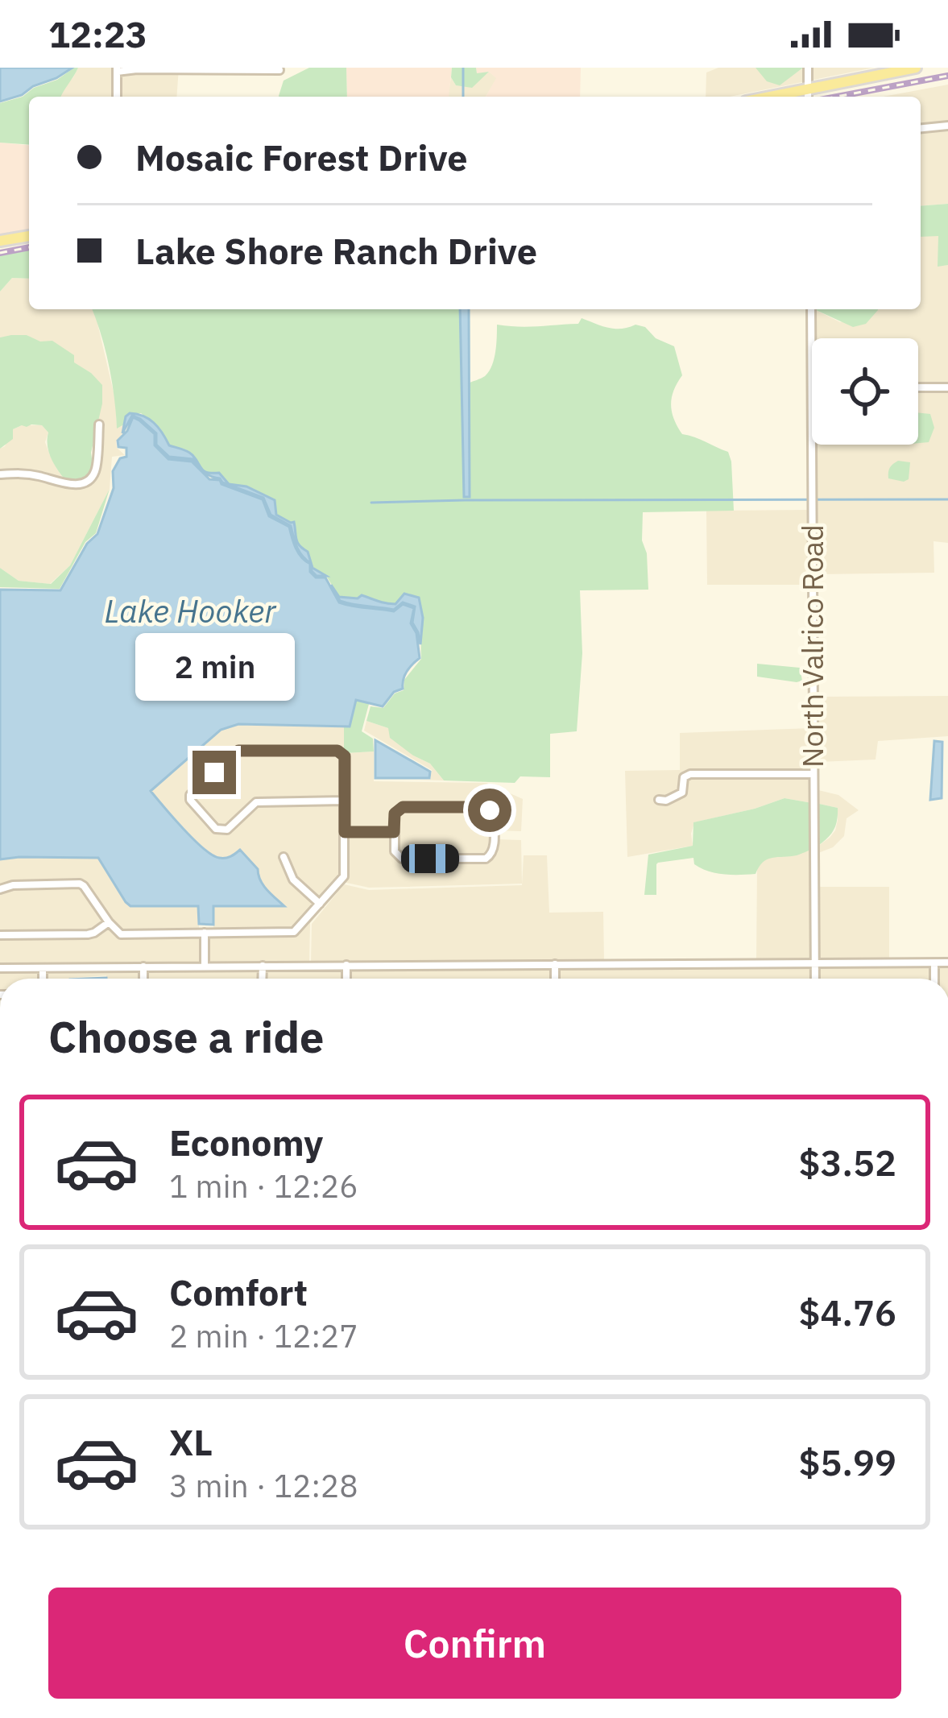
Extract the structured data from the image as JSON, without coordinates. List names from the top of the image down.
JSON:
{
  "streets": {
    "street": ["North Valrico Road"]
  },
  "water": ["Lake Hooker"],
  "page": {
    "status": "12:23",
    "banner": ["Mosaic Forest Drive", "Lake Shore Ranch Drive"],
    "bubble": "2 min",
    "heading": "Choose a ride",
    "list": [
      {
        "name": "Economy",
        "note": "1 min · 12:26",
        "value": "$3.52"
      },
      {
        "name": "Comfort",
        "note": "2 min · 12:27",
        "value": "$4.76"
      },
      {
        "name": "XL",
        "note": "3 min · 12:28",
        "value": "$5.99"
      }
    ],
    "buttons": "Confirm"
  }
}
